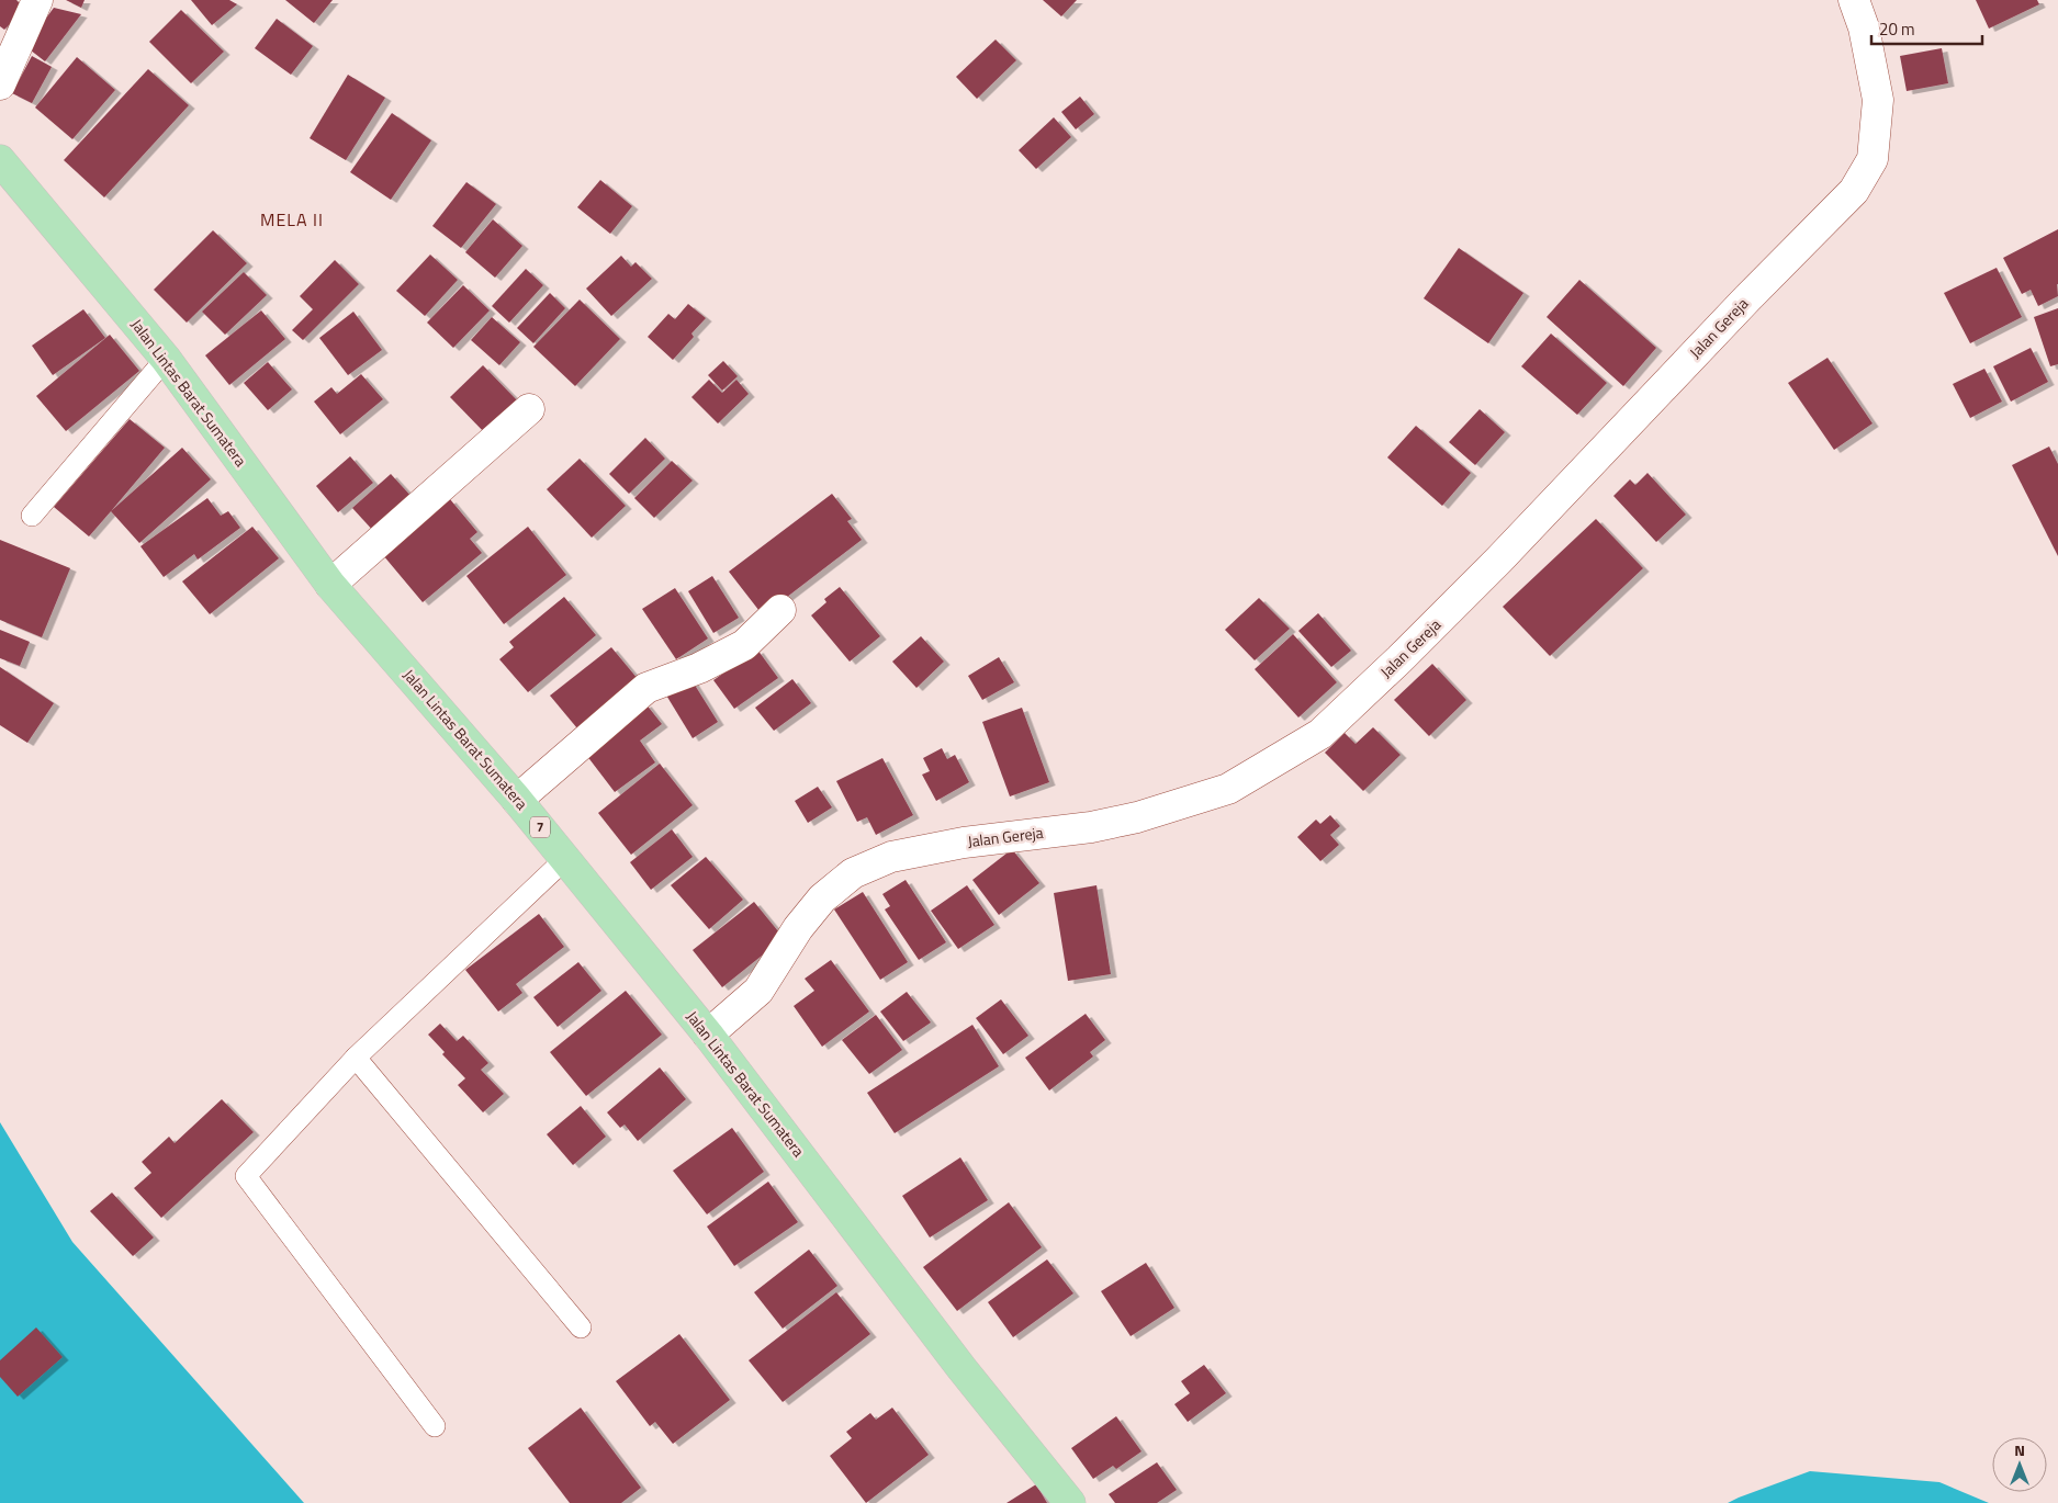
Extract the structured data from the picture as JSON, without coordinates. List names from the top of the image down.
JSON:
{
  "streets": {
    "highway": ["Jalan Lintas Barat Sumatera", "7"],
    "street": ["Jalan Gereja"]
  },
  "crossings": [
    ["Jalan Gereja", "Jalan Lintas Barat Sumatera"]
  ],
  "districts": ["MELA II"],
  "scale_bar": "20 m",
  "north": "top"
}
